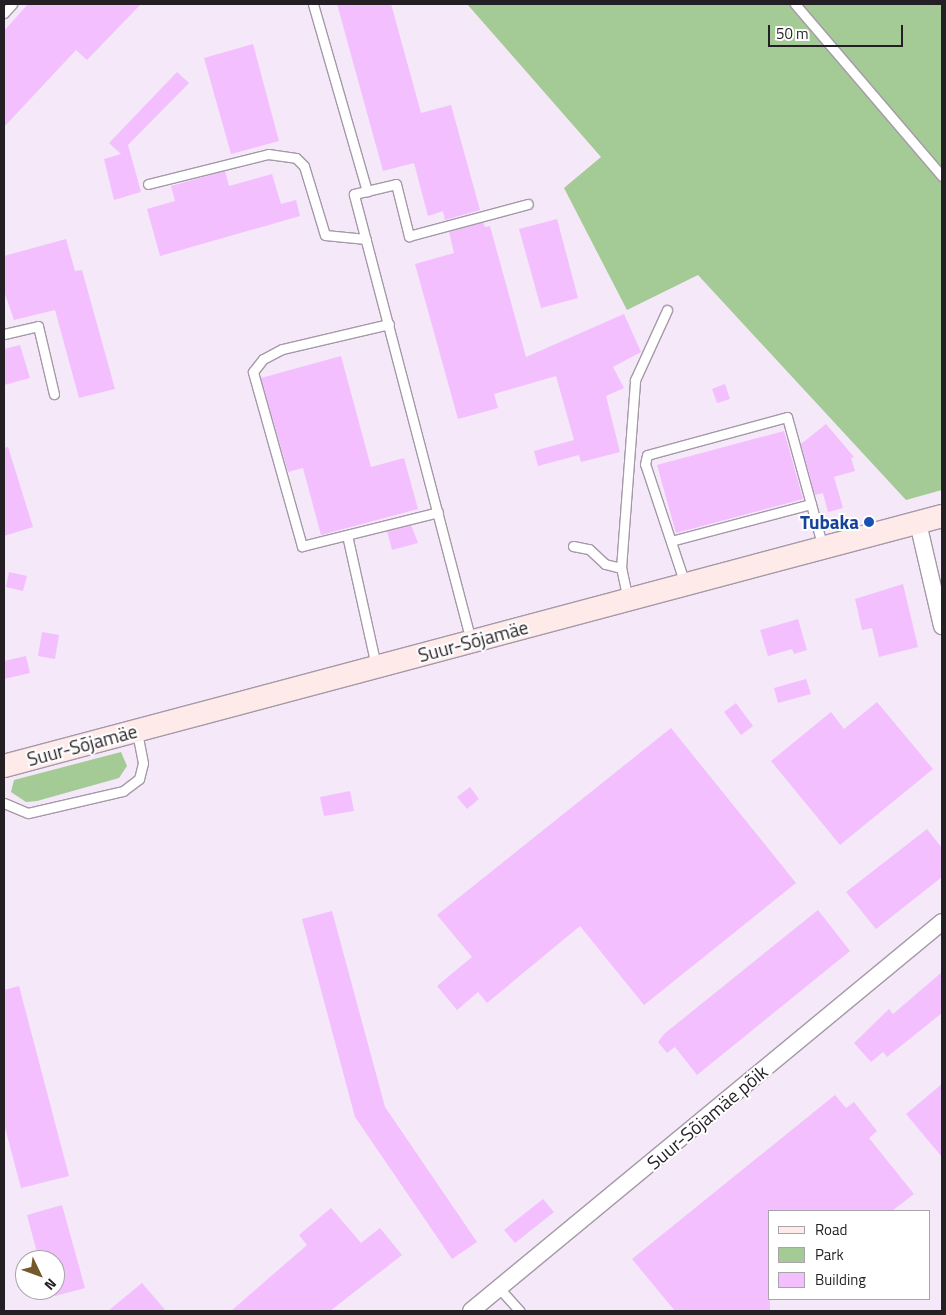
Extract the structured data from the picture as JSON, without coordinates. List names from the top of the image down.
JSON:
{
  "streets": {
    "main road": ["Suur-Sõjamäe"],
    "street": ["Suur-Sõjamäe põik"]
  },
  "places": ["Tubaka"],
  "legend": ["Road", "Park", "Building"],
  "scale_bar": "50 m",
  "north": "bottom right"
}
